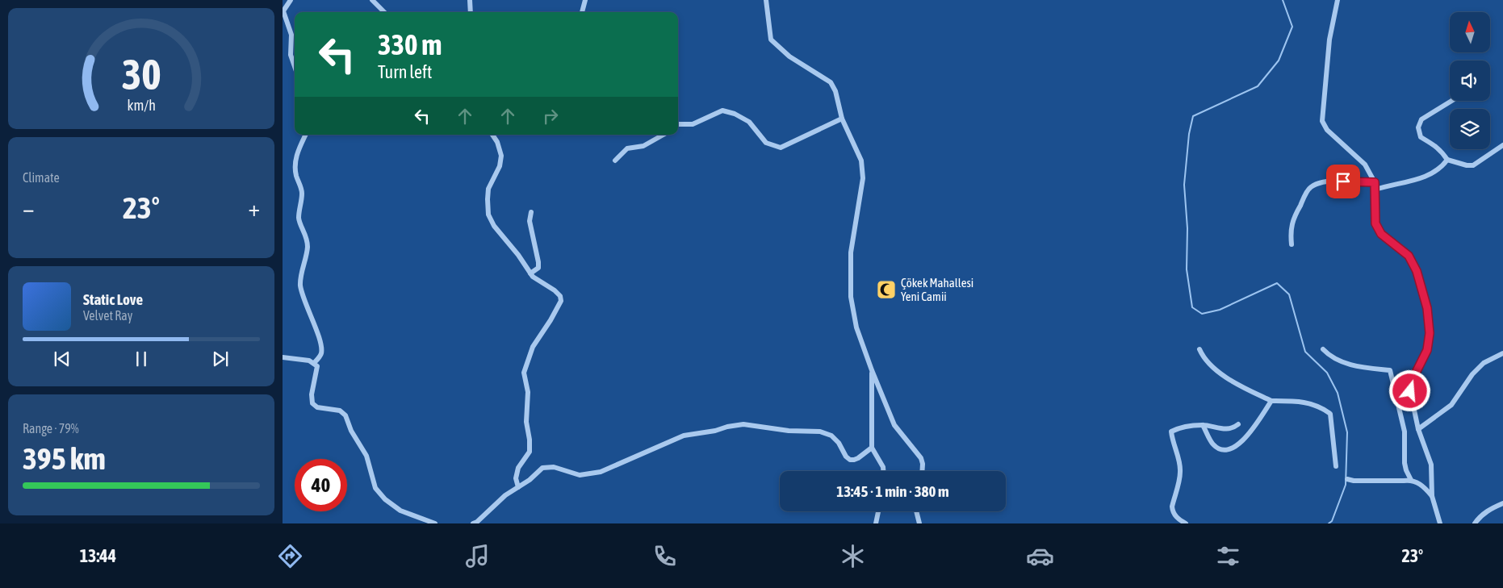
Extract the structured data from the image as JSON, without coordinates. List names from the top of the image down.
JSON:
{
  "places": {
    "mosque": ["Çökek Mahallesi Yeni Camii"]
  },
  "north": "top",
  "page": {
    "turn": ["330 m", "Turn left"],
    "tile": [
      "Climate",
      ["Range · 79%", "395 km"]
    ],
    "heat": ["−", "23°", "+"],
    "song": ["Static Love", "Velvet Ray"],
    "limit": "40",
    "trip": "13:45 · 1 min · 380 m",
    "tabs": ["13:44", "23°"],
    "gauge": ["30", "km/h"]
  }
}
